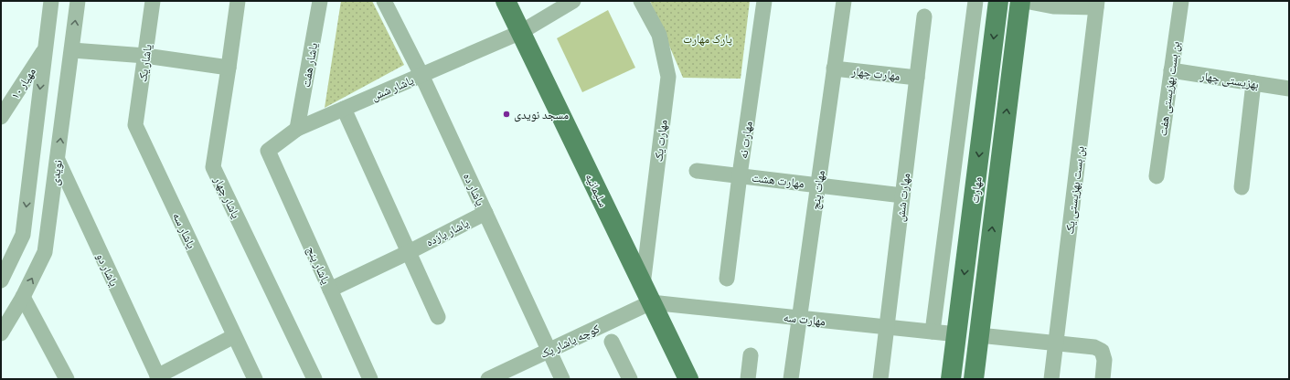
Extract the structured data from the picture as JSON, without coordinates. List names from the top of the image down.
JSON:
{
  "streets": {
    "main road": ["سلیمانیه", "مهارت"],
    "street": [
      "یاشار یک",
      "یاشار هفت",
      "مهارت چهار",
      "بهزیستی چهار",
      "مهیار ۱۰",
      "یاشار شش",
      "بن بست بهزیستی هفت",
      "مهارت نه",
      "مهارت یک",
      "نویدی",
      "مهارت هشت",
      "یاشار ده",
      "مهات پنج",
      "بن بست بهزیستی یک",
      "یاشار چهار",
      "مهارت شش",
      "یاشار سه",
      "یاشار یازده",
      "یاشار پنج",
      "یاشار دو",
      "مهارت سه",
      "کوچه یاشار یک"
    ]
  },
  "crossings": [
    ["یاشار یک", "یاشار سه"],
    ["یاشار هفت", "یاشار شش"],
    ["مهارت چهار", "مهات پنج"],
    ["مهارت چهار", "مهارت شش"],
    ["بهزیستی چهار", "بن بست بهزیستی هفت"],
    ["یاشار شش", "یاشار ده"],
    ["یاشار شش", "سلیمانیه"],
    ["یاشار شش", "یاشار پنج"],
    ["مهارت نه", "مهارت هشت"],
    ["مهارت یک", "سلیمانیه"],
    ["مهارت یک", "مهارت سه"],
    ["مهارت یک", "کوچه یاشار یک"],
    ["نویدی", "یاشار دو"],
    ["مهارت هشت", "مهات پنج"],
    ["مهارت هشت", "مهارت شش"],
    ["یاشار ده", "یاشار یازده"],
    ["یاشار ده", "کوچه یاشار یک"],
    ["سلیمانیه", "مهارت سه"],
    ["سلیمانیه", "کوچه یاشار یک"],
    ["مهات پنج", "مهارت سه"],
    ["مهارت", "مهارت سه"],
    ["مهارت شش", "مهارت سه"],
    ["یاشار یازده", "یاشار پنج"],
    ["مهارت سه", "کوچه یاشار یک"]
  ],
  "parks": ["پارک مهارت"],
  "places": ["مسجد نویدی"]
}
